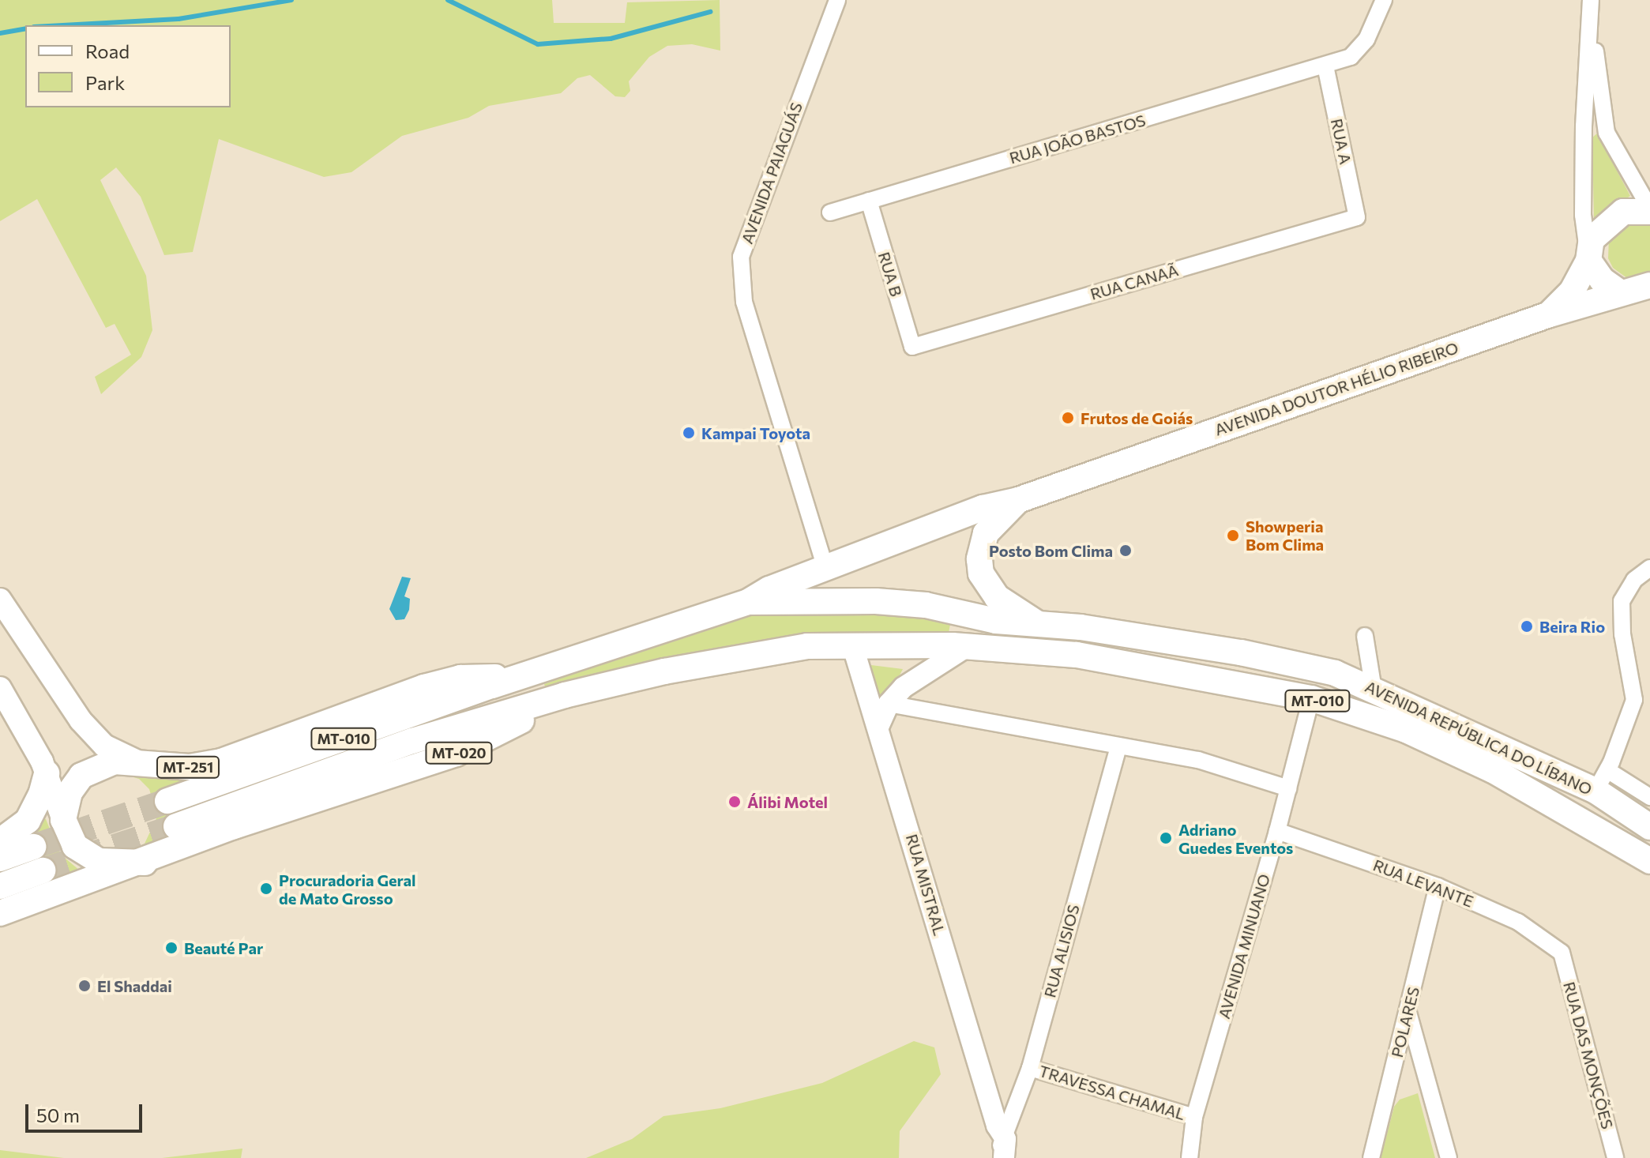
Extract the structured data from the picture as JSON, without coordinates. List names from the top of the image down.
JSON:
{
  "streets": {
    "main road": [
      "AVENIDA DOUTOR HÉLIO RIBEIRO",
      "MT-010",
      "AVENIDA REPÚBLICA DO LÍBANO",
      "MT-251"
    ],
    "street": [
      "RUA JOÃO BASTOS",
      "RUA A",
      "AVENIDA PAIAGUÁS",
      "RUA B",
      "RUA CANAÃ",
      "RUA LEVANTE",
      "RUA MISTRAL",
      "AVENIDA MINUANO",
      "RUA ALISIOS",
      "POLARES",
      "RUA DAS MONÇÕES",
      "TRAVESSA CHAMAL"
    ]
  },
  "crossings": [
    ["RUA JOÃO BASTOS", "RUA A"],
    ["RUA JOÃO BASTOS", "RUA B"],
    ["RUA A", "RUA CANAÃ"],
    ["AVENIDA PAIAGUÁS", "MT-010"],
    ["RUA B", "RUA CANAÃ"],
    ["AVENIDA DOUTOR HÉLIO RIBEIRO", "MT-010"],
    ["MT-010", "AVENIDA REPÚBLICA DO LÍBANO"],
    ["MT-010", "MT-251"],
    ["AVENIDA REPÚBLICA DO LÍBANO", "RUA MISTRAL"],
    ["AVENIDA REPÚBLICA DO LÍBANO", "AVENIDA MINUANO"],
    ["RUA LEVANTE", "AVENIDA MINUANO"],
    ["RUA LEVANTE", "POLARES"],
    ["RUA LEVANTE", "RUA DAS MONÇÕES"],
    ["RUA MISTRAL", "RUA ALISIOS"],
    ["AVENIDA MINUANO", "TRAVESSA CHAMAL"],
    ["RUA ALISIOS", "TRAVESSA CHAMAL"]
  ],
  "places": [
    "Frutos de Goiás",
    "Kampai Toyota",
    "Showperia Bom Clima",
    "Posto Bom Clima",
    "Beira Rio",
    "Álibi Motel",
    "Adriano Guedes Eventos",
    "Procuradoria Geral de Mato Grosso",
    "Beauté Par",
    "El Shaddai"
  ],
  "legend": ["Road", "Park"],
  "scale_bar": "50 m"
}
